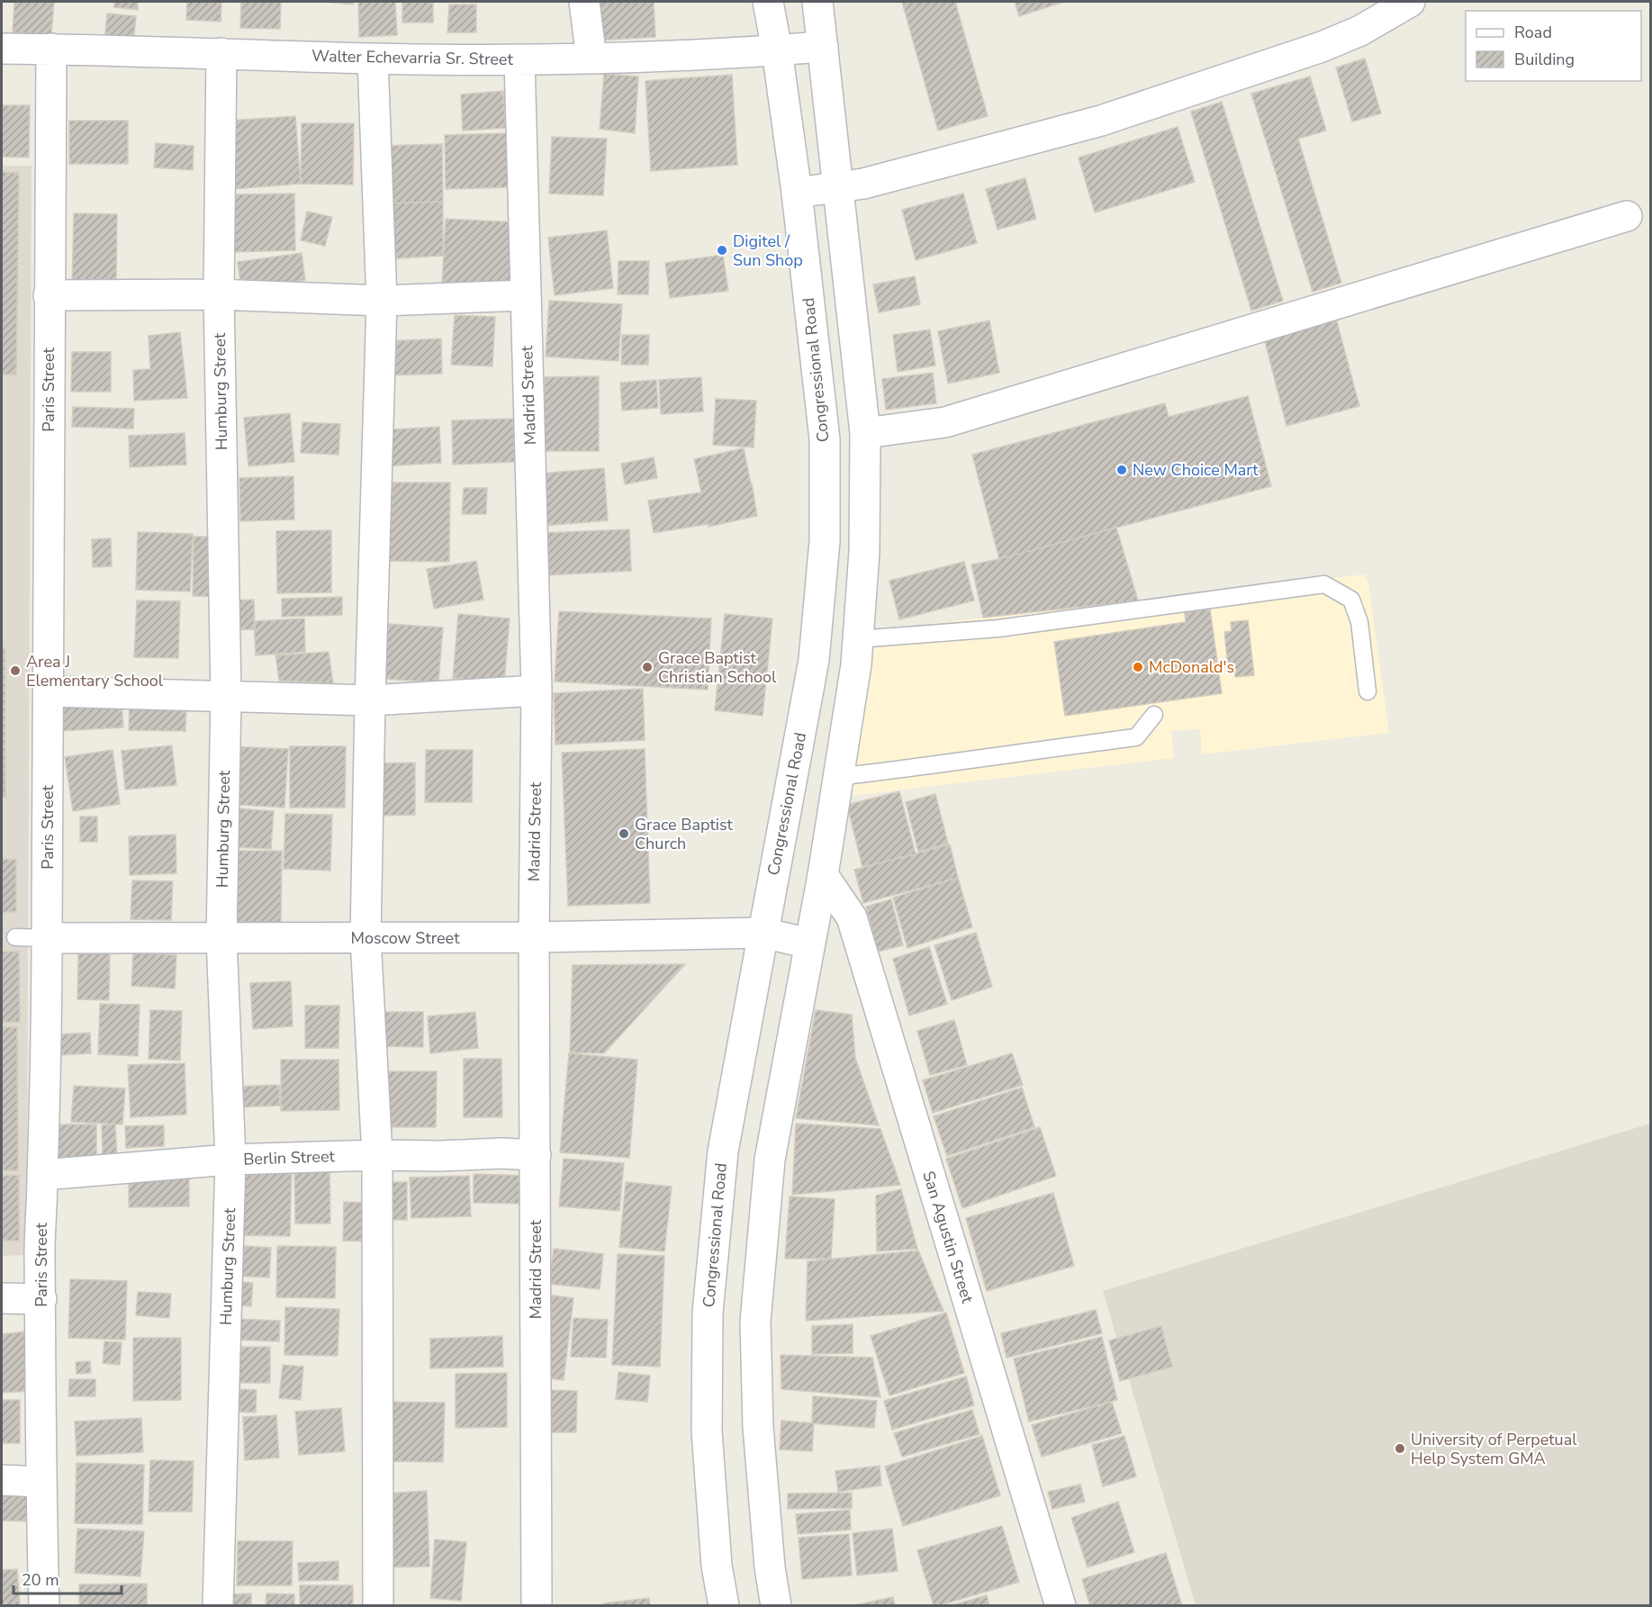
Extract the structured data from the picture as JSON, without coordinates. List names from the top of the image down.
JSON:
{
  "streets": {
    "street": [
      "Walter Echevarria Sr. Street",
      "Congressional Road",
      "Paris Street",
      "Humburg Street",
      "Madrid Street",
      "Moscow Street",
      "Berlin Street",
      "San Agustin Street"
    ]
  },
  "crossings": [
    ["Walter Echevarria Sr. Street", "Congressional Road"],
    ["Walter Echevarria Sr. Street", "Paris Street"],
    ["Walter Echevarria Sr. Street", "Humburg Street"],
    ["Walter Echevarria Sr. Street", "Madrid Street"],
    ["Congressional Road", "Moscow Street"],
    ["Paris Street", "Moscow Street"],
    ["Paris Street", "Berlin Street"],
    ["Humburg Street", "Moscow Street"],
    ["Humburg Street", "Berlin Street"],
    ["Madrid Street", "Moscow Street"],
    ["Madrid Street", "Berlin Street"]
  ],
  "places": [
    "Digitel / Sun Shop",
    "New Choice Mart",
    "Grace Baptist Christian School",
    "McDonald's",
    "Area J Elementary School",
    "Grace Baptist Church",
    "University of Perpetual Help System GMA"
  ],
  "legend": ["Road", "Building"],
  "scale_bar": "20 m"
}
